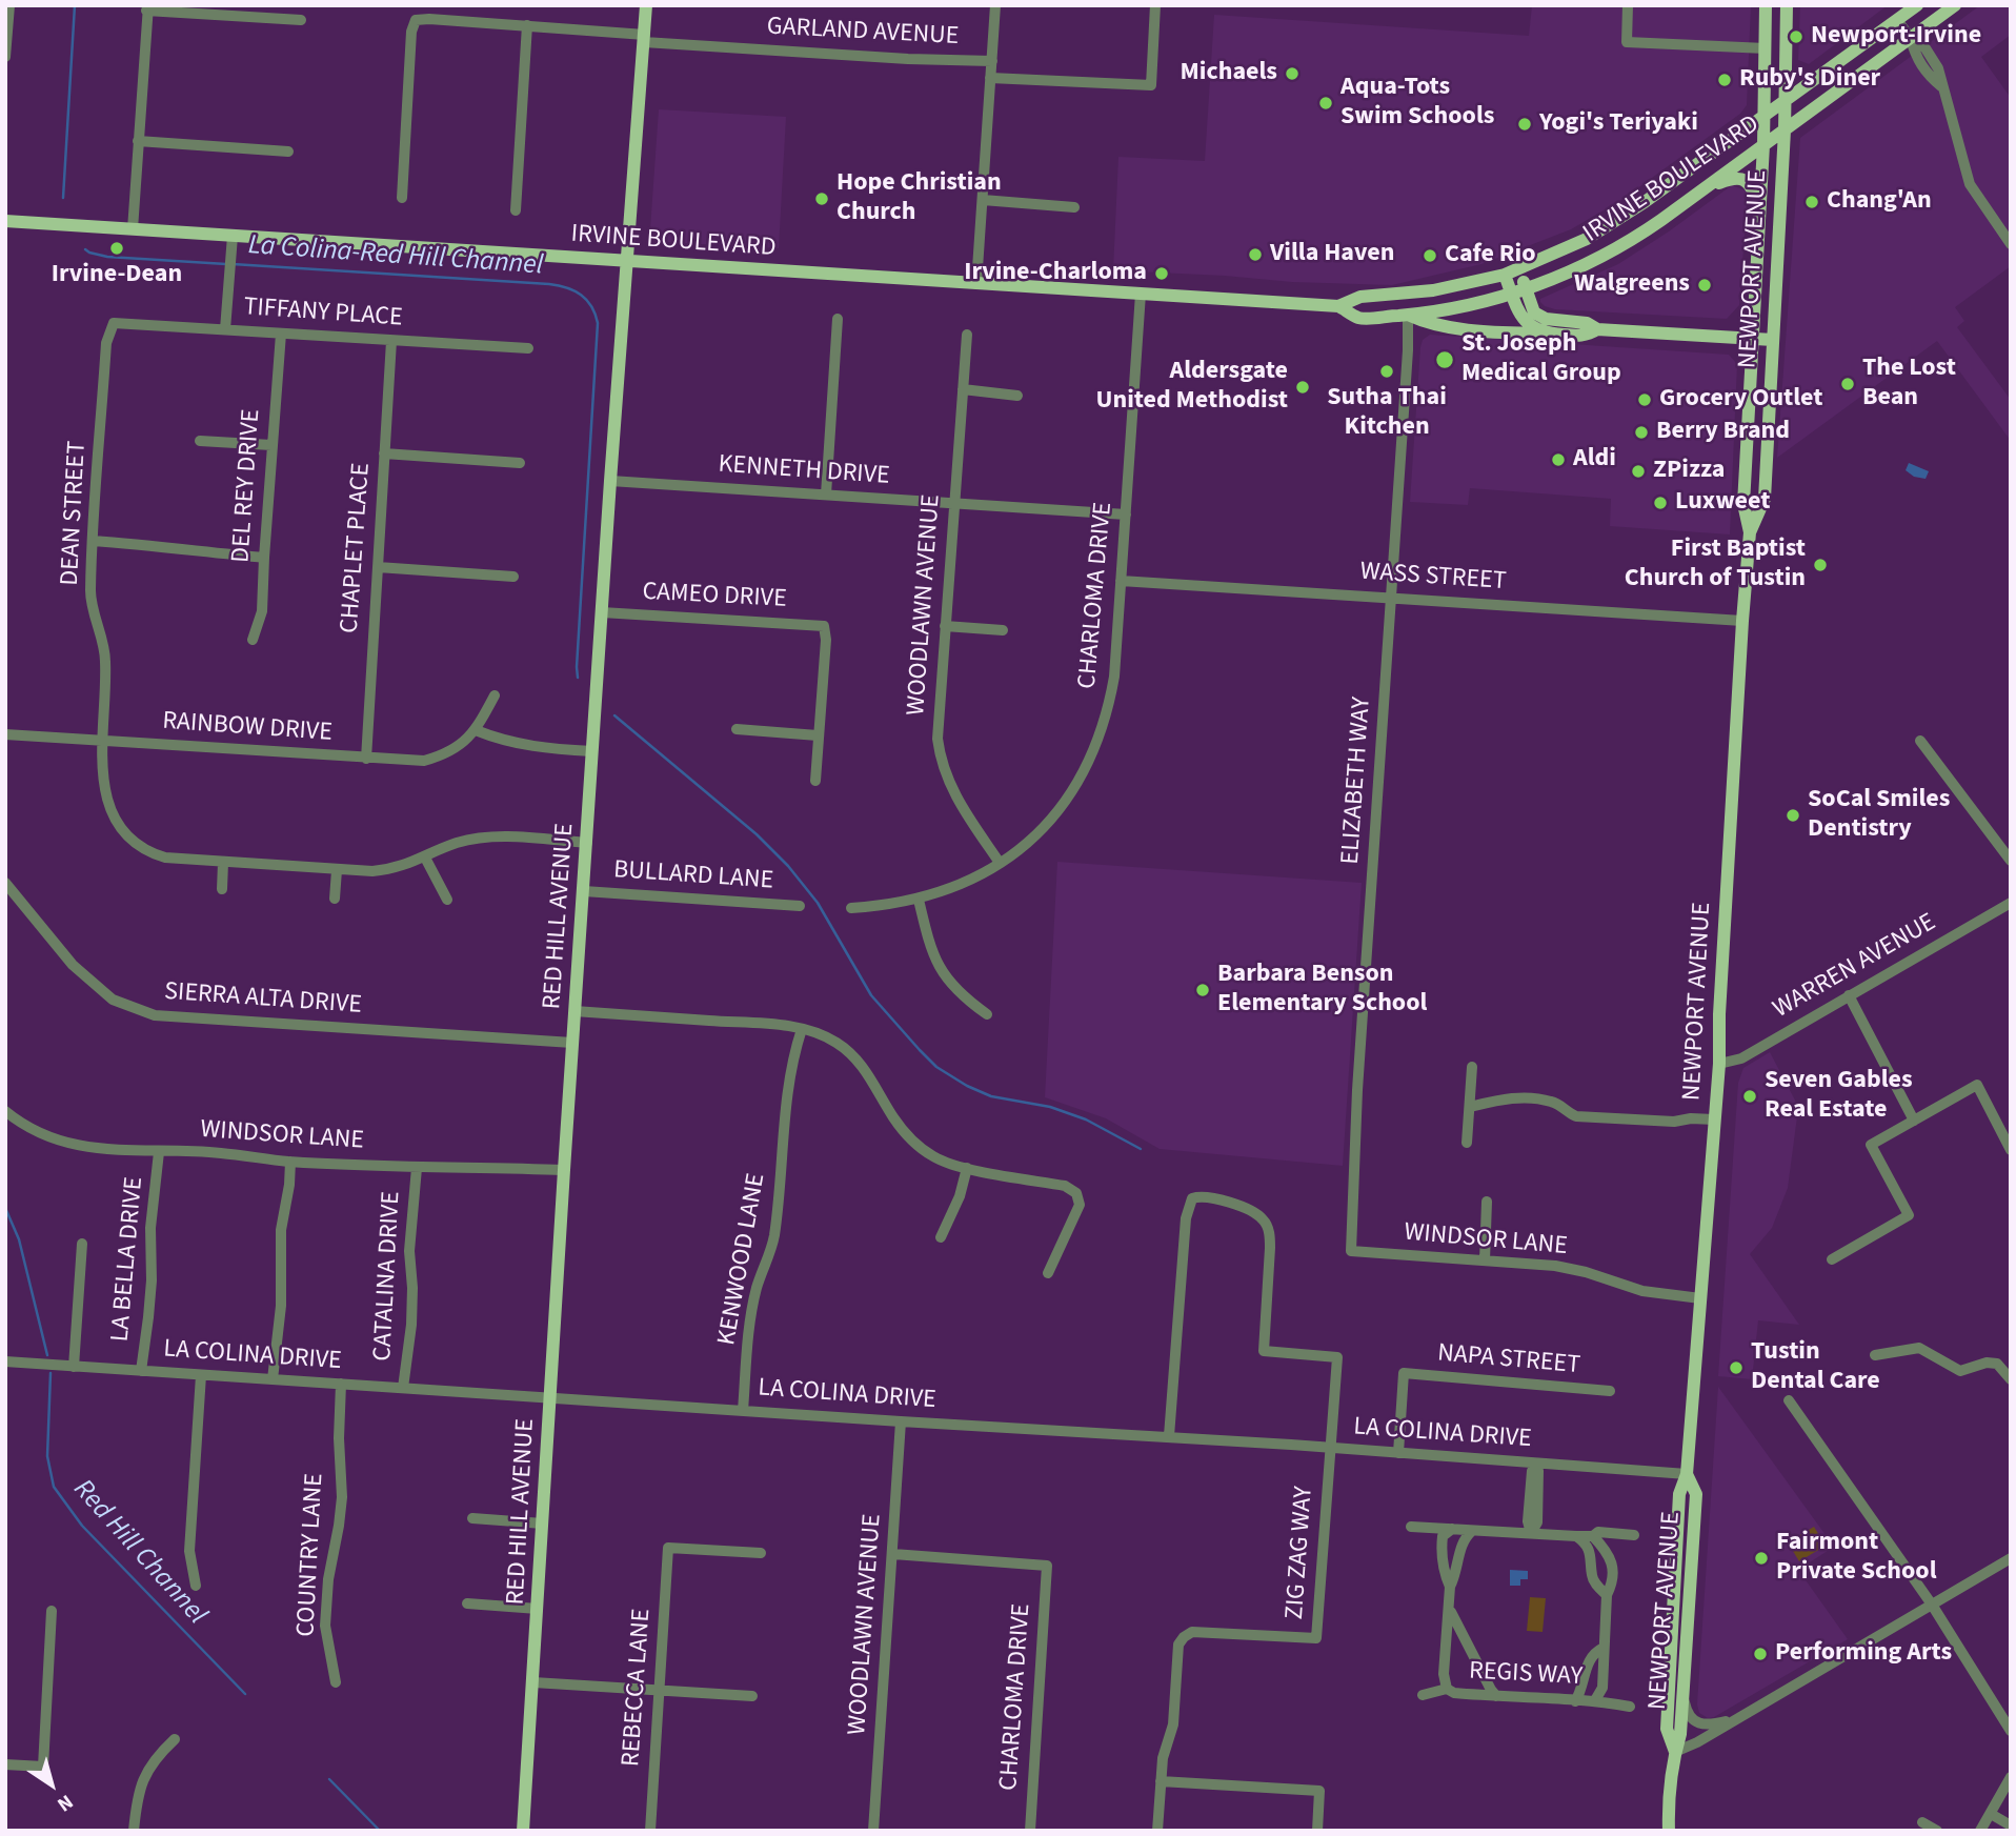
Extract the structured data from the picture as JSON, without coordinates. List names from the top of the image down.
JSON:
{
  "streets": {
    "main road": ["IRVINE BOULEVARD", "NEWPORT AVENUE", "RED HILL AVENUE"],
    "street": [
      "GARLAND AVENUE",
      "TIFFANY PLACE",
      "KENNETH DRIVE",
      "DEL REY DRIVE",
      "DEAN STREET",
      "CHAPLET PLACE",
      "WASS STREET",
      "CHARLOMA DRIVE",
      "CAMEO DRIVE",
      "WOODLAWN AVENUE",
      "RAINBOW DRIVE",
      "ELIZABETH WAY",
      "BULLARD LANE",
      "WARREN AVENUE",
      "SIERRA ALTA DRIVE",
      "WINDSOR LANE",
      "LA BELLA DRIVE",
      "KENWOOD LANE",
      "CATALINA DRIVE",
      "LA COLINA DRIVE",
      "NAPA STREET",
      "ZIG ZAG WAY",
      "COUNTRY LANE",
      "REGIS WAY",
      "REBECCA LANE"
    ]
  },
  "crossings": [
    ["GARLAND AVENUE", "RED HILL AVENUE"],
    ["IRVINE BOULEVARD", "NEWPORT AVENUE"],
    ["IRVINE BOULEVARD", "CHARLOMA DRIVE"],
    ["IRVINE BOULEVARD", "ELIZABETH WAY"],
    ["IRVINE BOULEVARD", "RED HILL AVENUE"],
    ["NEWPORT AVENUE", "WASS STREET"],
    ["NEWPORT AVENUE", "WARREN AVENUE"],
    ["NEWPORT AVENUE", "WINDSOR LANE"],
    ["NEWPORT AVENUE", "LA COLINA DRIVE"],
    ["TIFFANY PLACE", "DEL REY DRIVE"],
    ["TIFFANY PLACE", "DEAN STREET"],
    ["TIFFANY PLACE", "CHAPLET PLACE"],
    ["KENNETH DRIVE", "CHARLOMA DRIVE"],
    ["KENNETH DRIVE", "WOODLAWN AVENUE"],
    ["KENNETH DRIVE", "RED HILL AVENUE"],
    ["DEAN STREET", "RAINBOW DRIVE"],
    ["DEAN STREET", "BULLARD LANE"],
    ["CHAPLET PLACE", "RAINBOW DRIVE"],
    ["WASS STREET", "CHARLOMA DRIVE"],
    ["WASS STREET", "ELIZABETH WAY"],
    ["CHARLOMA DRIVE", "WOODLAWN AVENUE"],
    ["CAMEO DRIVE", "RED HILL AVENUE"],
    ["WOODLAWN AVENUE", "LA COLINA DRIVE"],
    ["ELIZABETH WAY", "WINDSOR LANE"],
    ["BULLARD LANE", "RED HILL AVENUE"],
    ["RED HILL AVENUE", "SIERRA ALTA DRIVE"],
    ["RED HILL AVENUE", "WINDSOR LANE"],
    ["RED HILL AVENUE", "LA COLINA DRIVE"],
    ["WINDSOR LANE", "LA BELLA DRIVE"],
    ["WINDSOR LANE", "CATALINA DRIVE"],
    ["LA BELLA DRIVE", "LA COLINA DRIVE"],
    ["KENWOOD LANE", "LA COLINA DRIVE"],
    ["CATALINA DRIVE", "LA COLINA DRIVE"],
    ["LA COLINA DRIVE", "NAPA STREET"],
    ["LA COLINA DRIVE", "ZIG ZAG WAY"],
    ["LA COLINA DRIVE", "COUNTRY LANE"]
  ],
  "water": ["La Colina-Red Hill Channel", "Red Hill Channel"],
  "places": [
    "Newport-Irvine",
    "Michaels",
    "Ruby's Diner",
    "Aqua-Tots Swim Schools",
    "Yogi's Teriyaki",
    "Hope Christian Church",
    "Chang'An",
    "Irvine-Dean",
    "Villa Haven",
    "Cafe Rio",
    "Irvine-Charloma",
    "Walgreens",
    "St. Joseph Medical Group",
    "Sutha Thai Kitchen",
    "The Lost Bean",
    "Aldersgate United Methodist",
    "Grocery Outlet",
    "Berry Brand",
    "Aldi",
    "ZPizza",
    "Luxweet",
    "First Baptist Church of Tustin",
    "SoCal Smiles Dentistry",
    "Barbara Benson Elementary School",
    "Seven Gables Real Estate",
    "Tustin Dental Care",
    "Fairmont Private School",
    "Performing Arts"
  ],
  "north": "bottom right"
}
